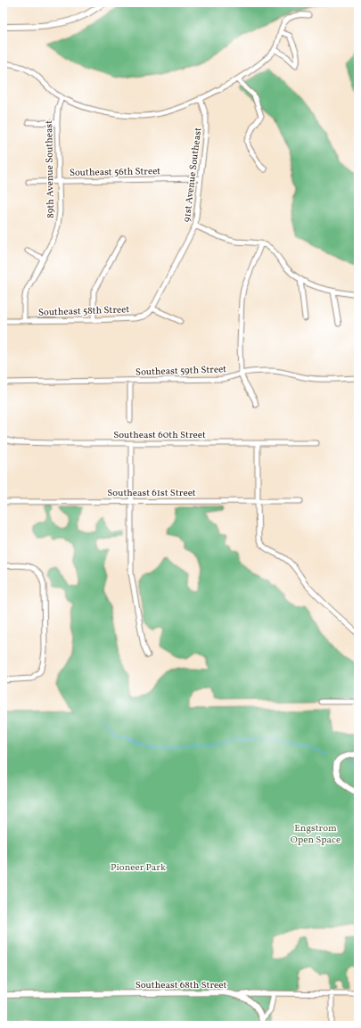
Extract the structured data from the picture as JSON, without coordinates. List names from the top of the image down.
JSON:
{
  "streets": {
    "street": [
      "89th Avenue Southeast",
      "Southeast 56th Street",
      "91st Avenue Southeast",
      "Southeast 58th Street",
      "Southeast 59th Street",
      "Southeast 60th Street",
      "Southeast 61st Street",
      "Southeast 68th Street"
    ]
  },
  "crossings": [
    ["89th Avenue Southeast", "Southeast 56th Street"],
    ["89th Avenue Southeast", "Southeast 58th Street"],
    ["Southeast 56th Street", "91st Avenue Southeast"],
    ["91st Avenue Southeast", "Southeast 58th Street"]
  ],
  "parks": ["Engstrom Open Space", "Pioneer Park"]
}
